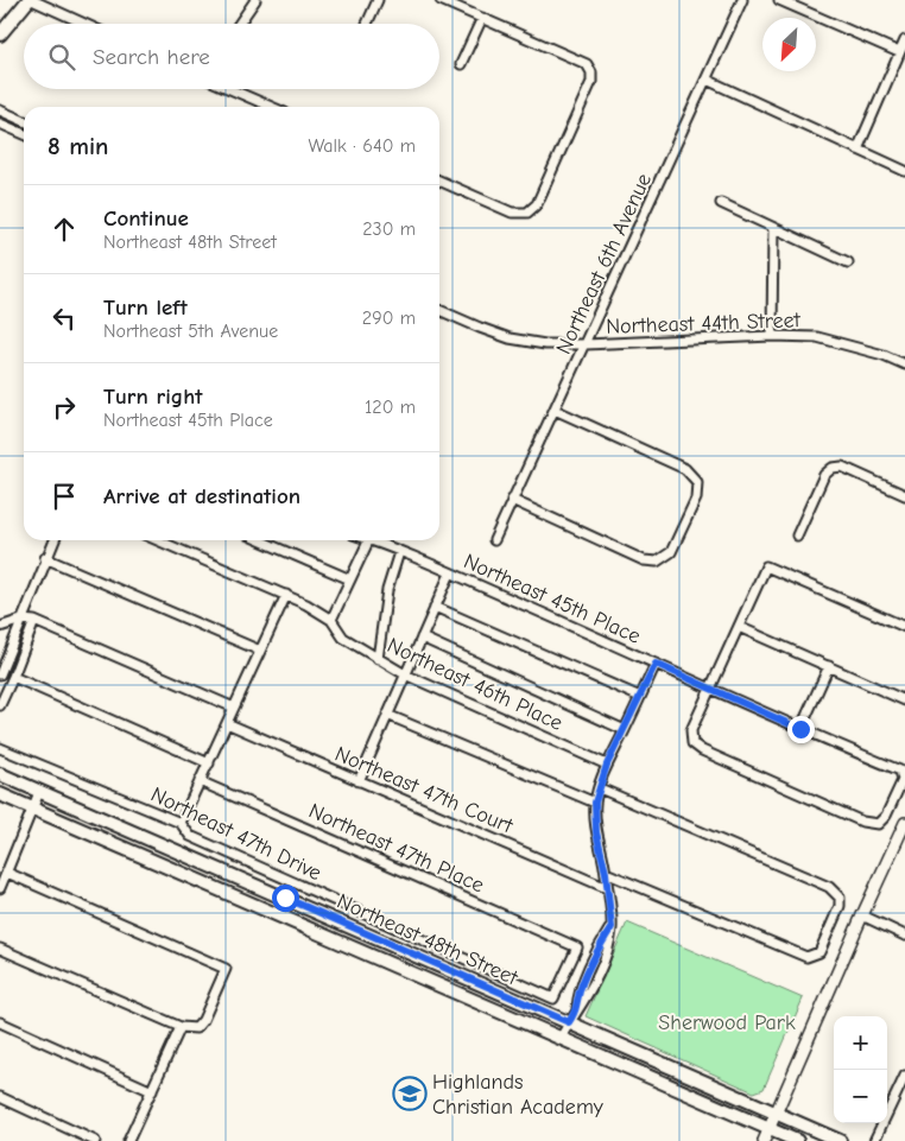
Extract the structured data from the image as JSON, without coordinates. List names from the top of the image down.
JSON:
{
  "streets": {
    "main road": ["Northeast 48th Street"],
    "street": [
      "Northeast 6th Avenue",
      "Northeast 44th Street",
      "Northeast 45th Place",
      "Northeast 46th Place",
      "Northeast 47th Court",
      "Northeast 47th Drive",
      "Northeast 47th Place"
    ]
  },
  "crossings": [
    ["Northeast 6th Avenue", "Northeast 44th Street"],
    ["Northeast 47th Drive", "Northeast 47th Place"]
  ],
  "parks": ["Sherwood Park"],
  "places": {
    "school or university": ["Highlands Christian Academy"]
  },
  "north": "bottom left",
  "page": {
    "search": "Search here",
    "heading": ["8 min", "Walk · 640 m"],
    "list": [
      ["Continue", "Northeast 48th Street", "230 m"],
      ["Turn left", "Northeast 5th Avenue", "290 m"],
      ["Turn right", "Northeast 45th Place", "120 m"],
      "Arrive at destination"
    ],
    "map_buttons": ["+", "−"]
  }
}
